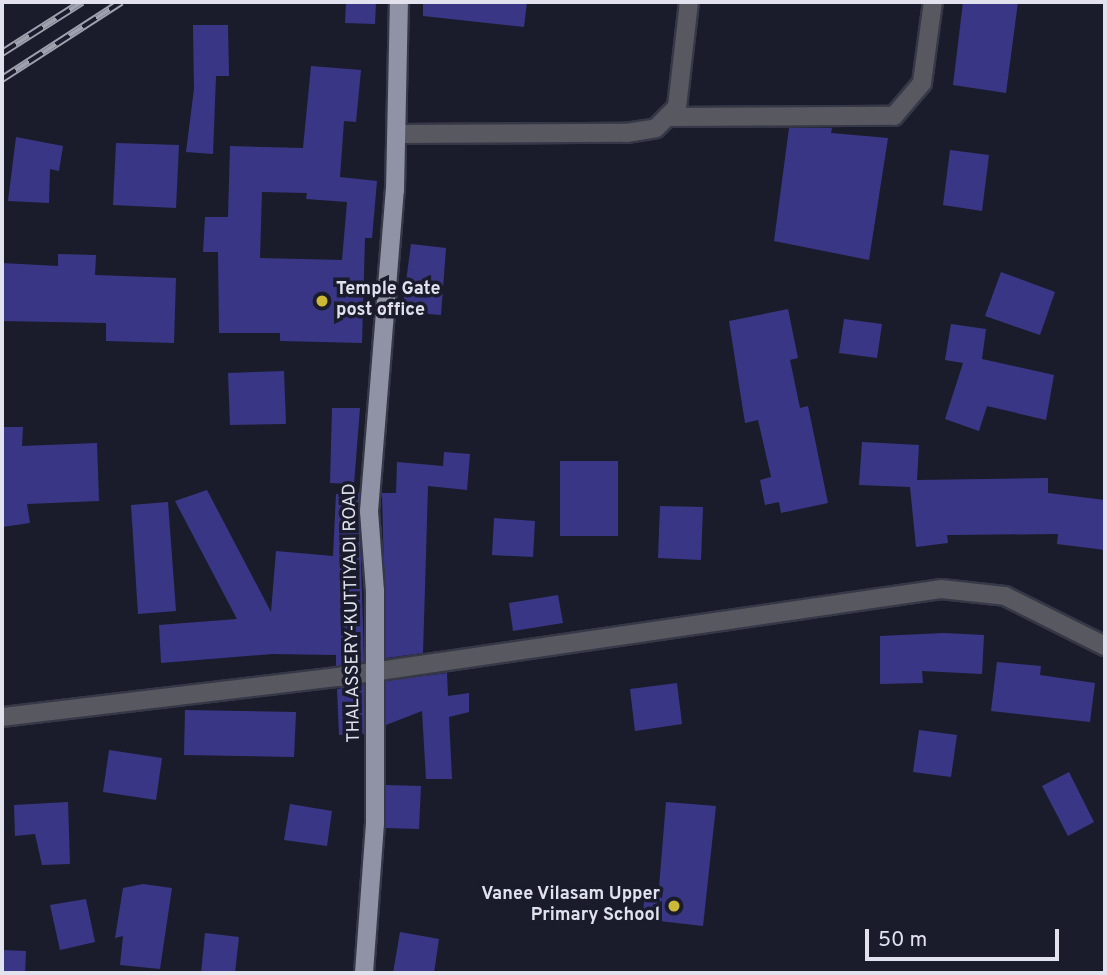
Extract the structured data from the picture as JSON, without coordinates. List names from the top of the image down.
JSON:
{
  "streets": {
    "main road": ["THALASSERY-KUTTIYADI ROAD"]
  },
  "places": ["Temple Gate post office", "Vanee Vilasam Upper Primary School"],
  "scale_bar": "50 m"
}
